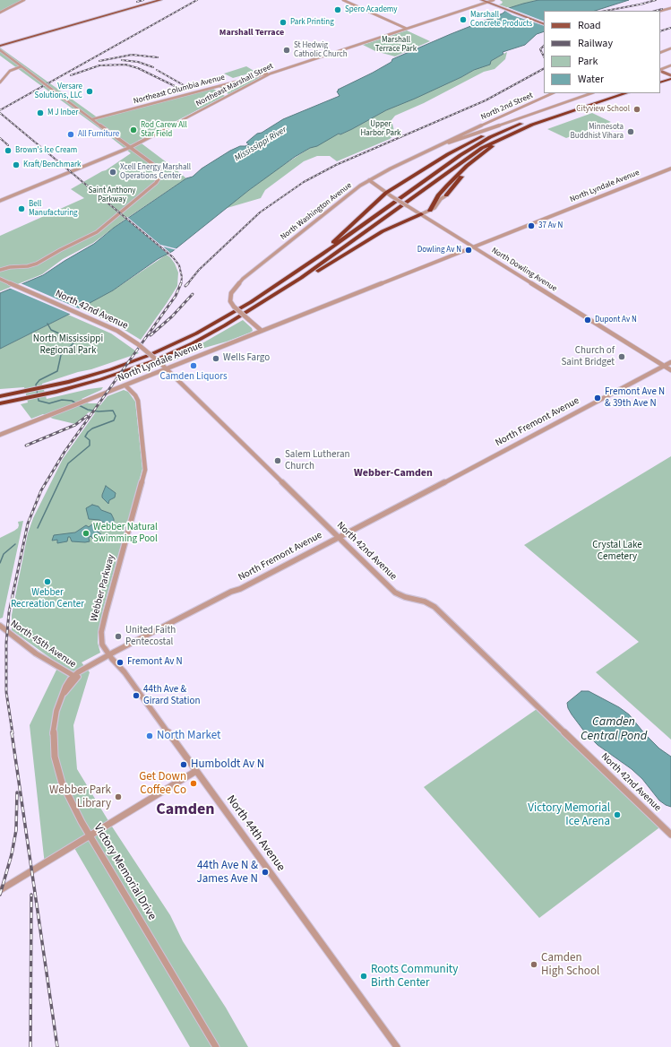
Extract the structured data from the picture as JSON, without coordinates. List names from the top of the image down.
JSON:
{
  "streets": {
    "street": [
      "Northeast Marshall Street",
      "Northeast Columbia Avenue",
      "North 2nd Street",
      "North Lyndale Avenue",
      "North Washington Avenue",
      "North Dowling Avenue",
      "North 42nd Avenue",
      "North Fremont Avenue",
      "Webber Parkway",
      "North 45th Avenue",
      "North 44th Avenue",
      "Victory Memorial Drive"
    ]
  },
  "crossings": [
    ["North 2nd Street", "North Washington Avenue"],
    ["North Lyndale Avenue", "North Washington Avenue"],
    ["North Lyndale Avenue", "North Dowling Avenue"],
    ["North Lyndale Avenue", "North 42nd Avenue"],
    ["North Lyndale Avenue", "Webber Parkway"],
    ["North Washington Avenue", "North Dowling Avenue"],
    ["North Dowling Avenue", "North Fremont Avenue"],
    ["North 42nd Avenue", "North Fremont Avenue"],
    ["North Fremont Avenue", "North 44th Avenue"],
    ["North Fremont Avenue", "Victory Memorial Drive"],
    ["Webber Parkway", "North 44th Avenue"],
    ["North 45th Avenue", "Victory Memorial Drive"]
  ],
  "districts": ["Marshall Terrace", "Webber-Camden", "Camden"],
  "water": ["Mississippi River", "Camden Central Pond"],
  "parks": [
    "Marshall Terrace Park",
    "Upper Harbor Park",
    "Saint Anthony Parkway",
    "North Mississippi Regional Park",
    "Crystal Lake Cemetery"
  ],
  "places": [
    "Spero Academy",
    "Marshall Concrete Products",
    "Park Printing",
    "St Hedwig Catholic Church",
    "Versare Solutions, LLC",
    "Cityview School",
    "M J Inber",
    "Rod Carew All Star Field",
    "Minnesota Buddhist Vihara",
    "All Furniture",
    "Brown's Ice Cream",
    "Kraft/Benchmark",
    "Xcell Energy Marshall Operations Center",
    "Bell Manufacturing",
    "37 Av N",
    "Dowling Av N",
    "Dupont Av N",
    "Church of Saint Bridget",
    "Wells Fargo",
    "Camden Liquors",
    "Fremont Ave N & 39th Ave N",
    "Salem Lutheran Church",
    "Webber Natural Swimming Pool",
    "Webber Recreation Center",
    "United Faith Pentecostal",
    "Fremont Av N",
    "44th Ave & Girard Station",
    "North Market",
    "Humboldt Av N",
    "Get Down Coffee Co",
    "Webber Park Library",
    "Victory Memorial Ice Arena",
    "44th Ave N & James Ave N",
    "Camden High School",
    "Roots Community Birth Center"
  ],
  "legend": [
    "Road",
    "Railway",
    "Park",
    "Water"
  ]
}
